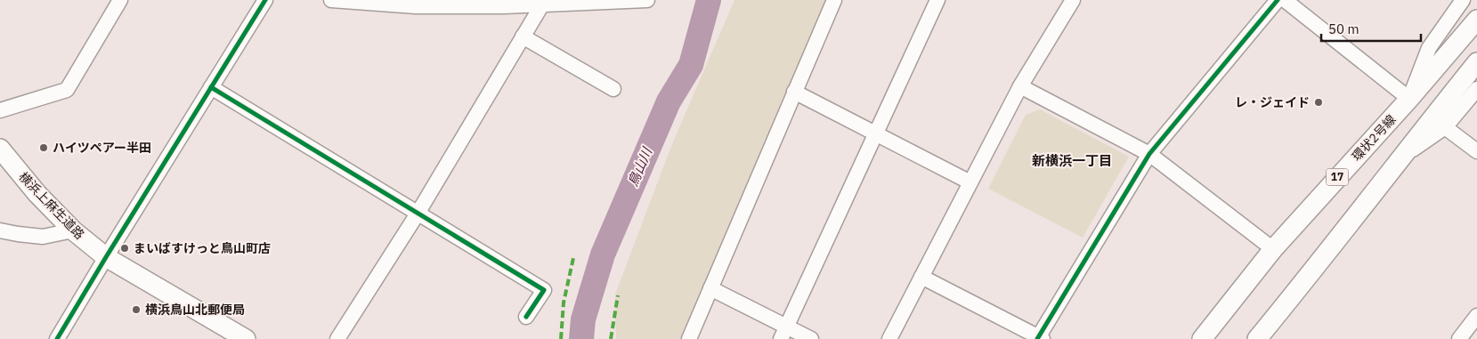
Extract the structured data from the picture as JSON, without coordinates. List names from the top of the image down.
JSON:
{
  "streets": {
    "main road": ["環状2号線", "17", "横浜上麻生道路"]
  },
  "districts": ["新横浜一丁目"],
  "water": ["鳥山川"],
  "places": [
    "レ・ジェイド",
    "ハイツペアー半田",
    "まいばすけっと鳥山町店",
    "横浜鳥山北郵便局"
  ],
  "scale_bar": "50 m"
}
